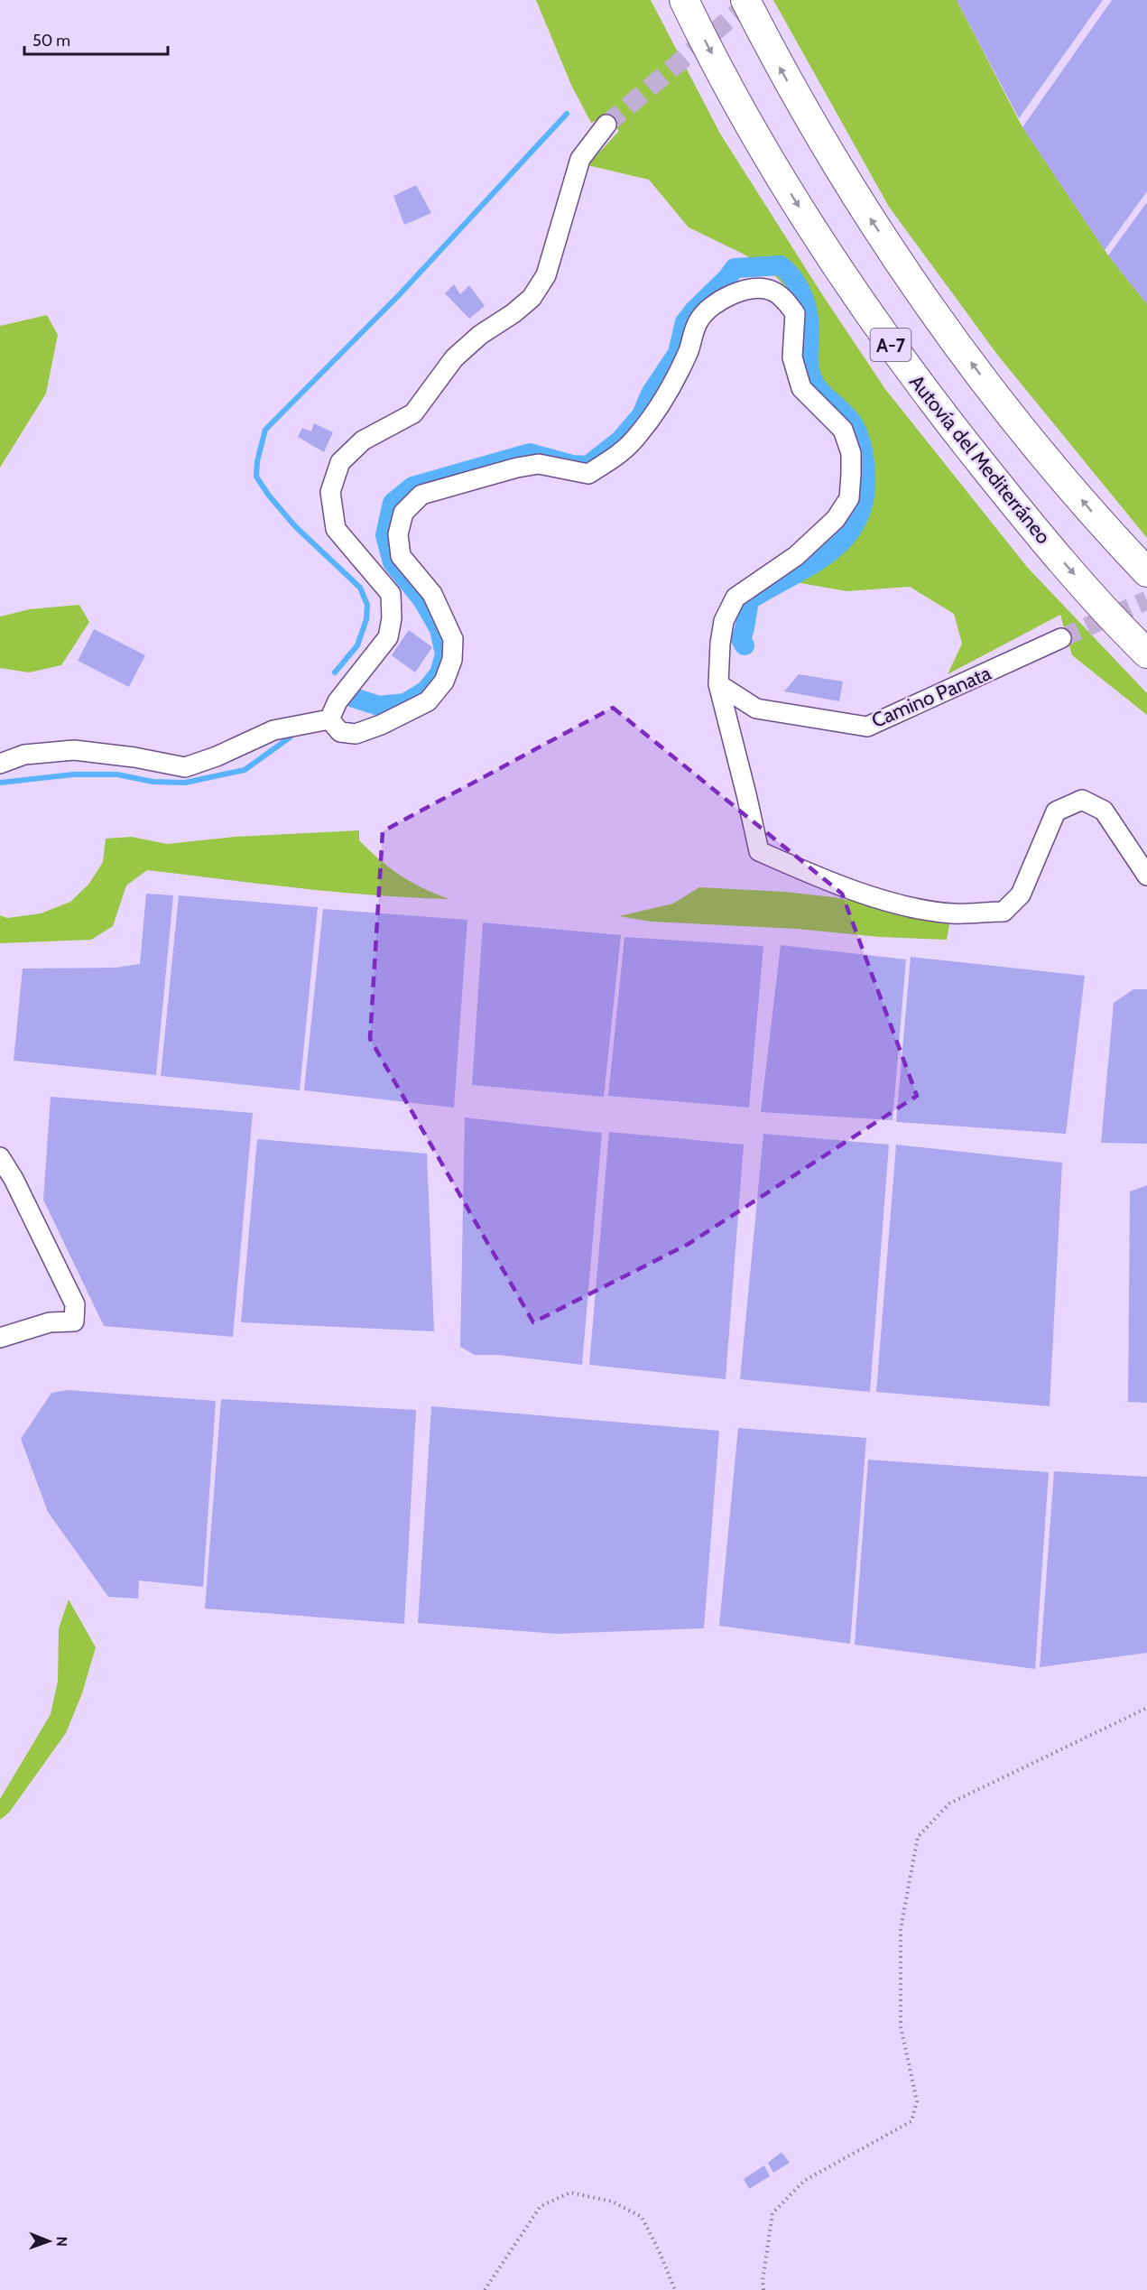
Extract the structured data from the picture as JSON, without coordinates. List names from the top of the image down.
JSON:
{
  "streets": {
    "highway": ["A-7", "Autovía del Mediterráneo"],
    "street": ["Camino Panata"]
  },
  "scale_bar": "50 m",
  "north": "right"
}
